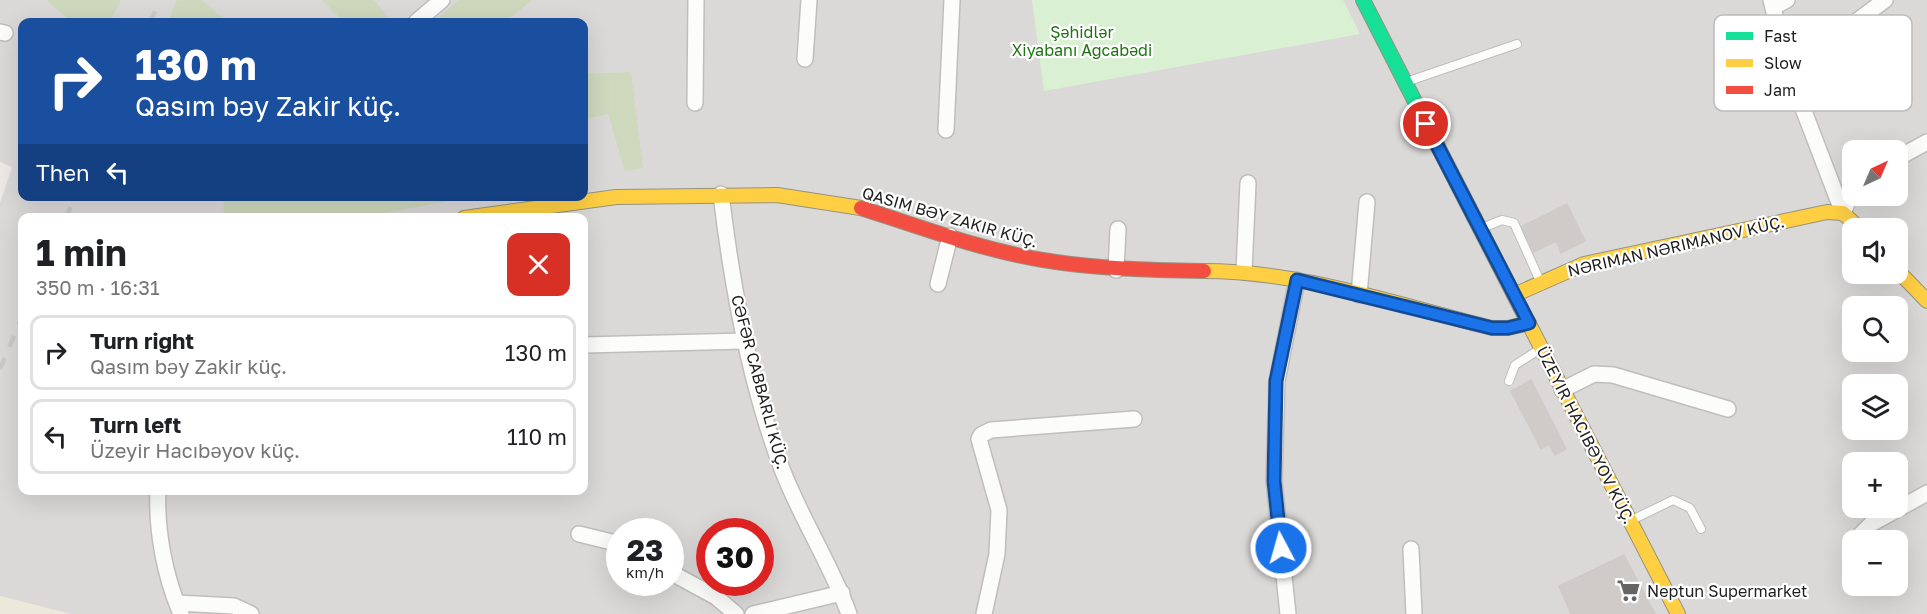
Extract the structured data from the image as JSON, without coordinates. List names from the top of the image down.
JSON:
{
  "streets": {
    "street": ["NƏRIMAN NƏRIMANOV KÜÇ."]
  },
  "parks": ["Şəhidlər Xiyabanı Ağcabədi"],
  "places": {
    "supermarket": ["Neptun Supermarket"]
  },
  "legend": ["Fast", "Slow", "Jam"],
  "north": "top right",
  "page": {
    "turn": ["130 m", "Qasım bəy Zakir küç."],
    "map_buttons": ["+", "−"],
    "then": "Then",
    "heading": ["1 min", "350 m · 16:31"],
    "list": [
      {
        "name": "Turn right",
        "note": "Qasım bəy Zakir küç.",
        "value": "130 m"
      },
      {
        "name": "Turn left",
        "note": "Üzeyir Hacıbəyov küç.",
        "value": "110 m"
      }
    ],
    "speed": "23 km/h",
    "limit": "30"
  }
}
